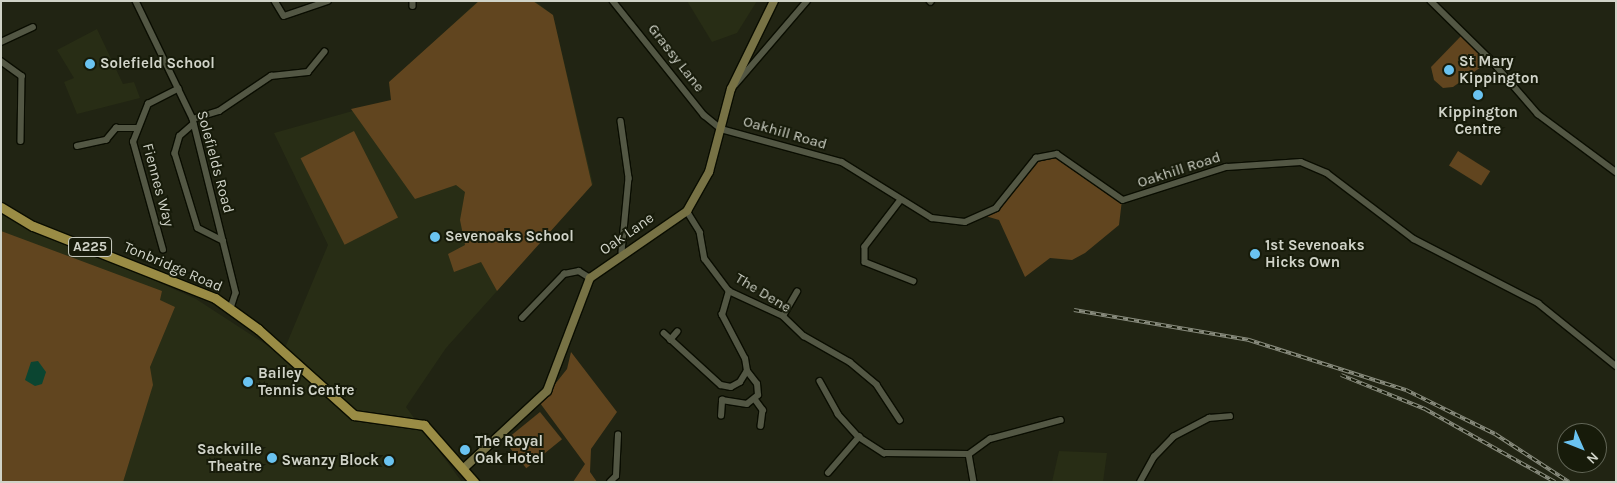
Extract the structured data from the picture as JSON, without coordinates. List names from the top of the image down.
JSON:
{
  "streets": {
    "main road": ["A225", "Tonbridge Road"],
    "street": [
      "Grassy Lane",
      "Oakhill Road",
      "Solefields Road",
      "Fiennes Way",
      "Oak Lane",
      "The Dene"
    ]
  },
  "crossings": [
    ["Grassy Lane", "Oakhill Road"],
    ["Grassy Lane", "Oak Lane"],
    ["Oakhill Road", "Oak Lane"],
    ["Solefields Road", "Fiennes Way"],
    ["Solefields Road", "Tonbridge Road"],
    ["Oak Lane", "The Dene"],
    ["A225", "Tonbridge Road"]
  ],
  "places": [
    "Solefield School",
    "St Mary Kippington",
    "Kippington Centre",
    "Sevenoaks School",
    "1st Sevenoaks Hicks Own",
    "Bailey Tennis Centre",
    "The Royal Oak Hotel",
    "Sackville Theatre",
    "Swanzy Block"
  ],
  "north": "bottom right"
}
